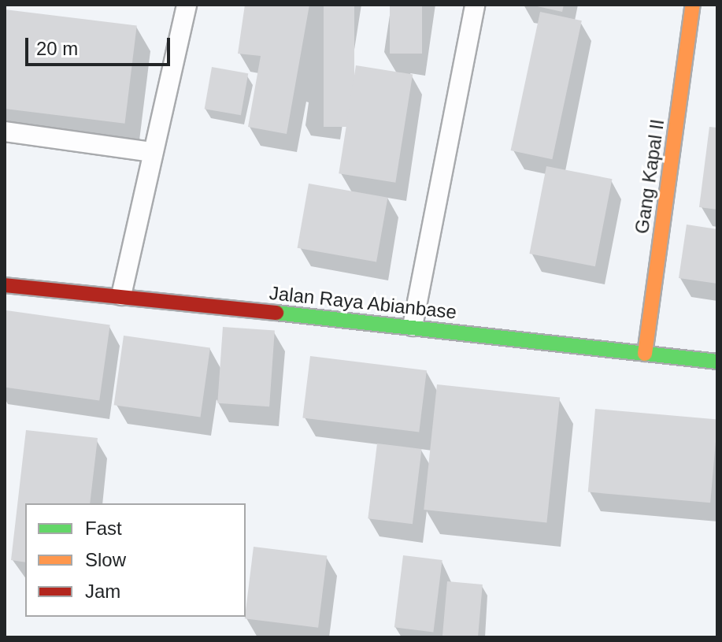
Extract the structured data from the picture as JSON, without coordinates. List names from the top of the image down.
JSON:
{
  "streets": {
    "main road": ["Gang Kapal II", "Jalan Raya Abianbase"]
  },
  "crossings": [
    ["Gang Kapal II", "Jalan Raya Abianbase"]
  ],
  "legend": ["Fast", "Slow", "Jam"],
  "scale_bar": "20 m"
}
